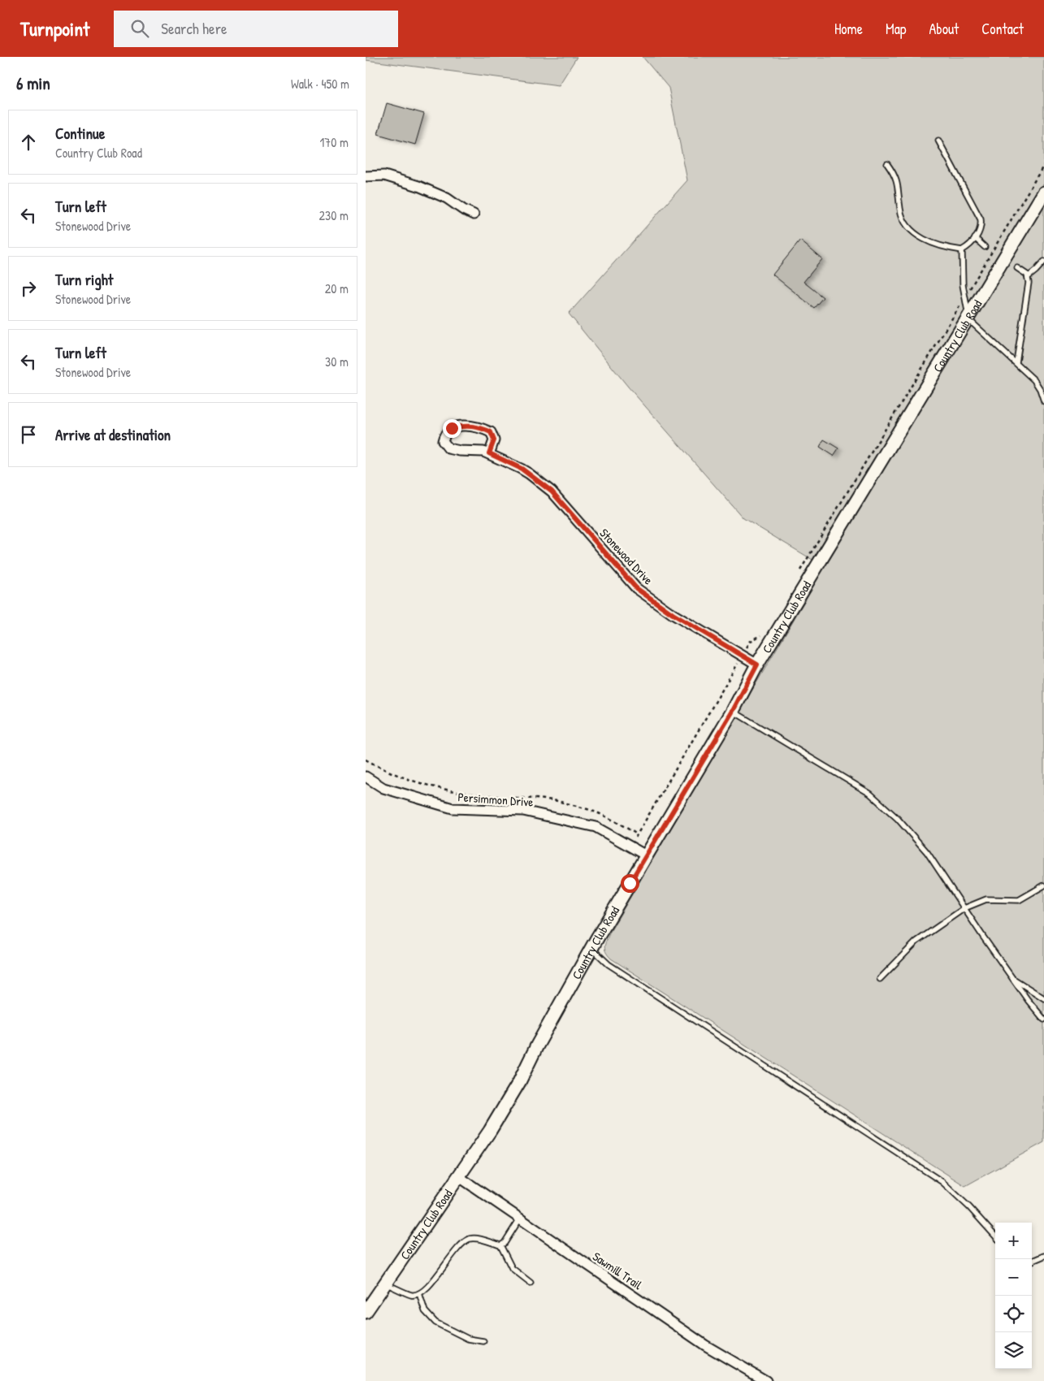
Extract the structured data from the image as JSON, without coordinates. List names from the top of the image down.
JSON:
{
  "streets": {
    "street": [
      "Country Club Road",
      "Stonewood Drive",
      "Persimmon Drive",
      "Sawmill Trail"
    ]
  },
  "crossings": [
    ["Country Club Road", "Stonewood Drive"],
    ["Country Club Road", "Persimmon Drive"],
    ["Country Club Road", "Sawmill Trail"]
  ],
  "page": {
    "header": "Turnpoint",
    "search": "Search here",
    "nav": [
      "Home",
      "Map",
      "About",
      "Contact"
    ],
    "heading": ["6 min", "Walk · 450 m"],
    "list": [
      ["Continue", "Country Club Road", "170 m"],
      ["Turn left", "Stonewood Drive", "230 m"],
      ["Turn right", "Stonewood Drive", "20 m"],
      ["Turn left", "Stonewood Drive", "30 m"],
      "Arrive at destination"
    ],
    "map_buttons": ["+", "−"]
  }
}
